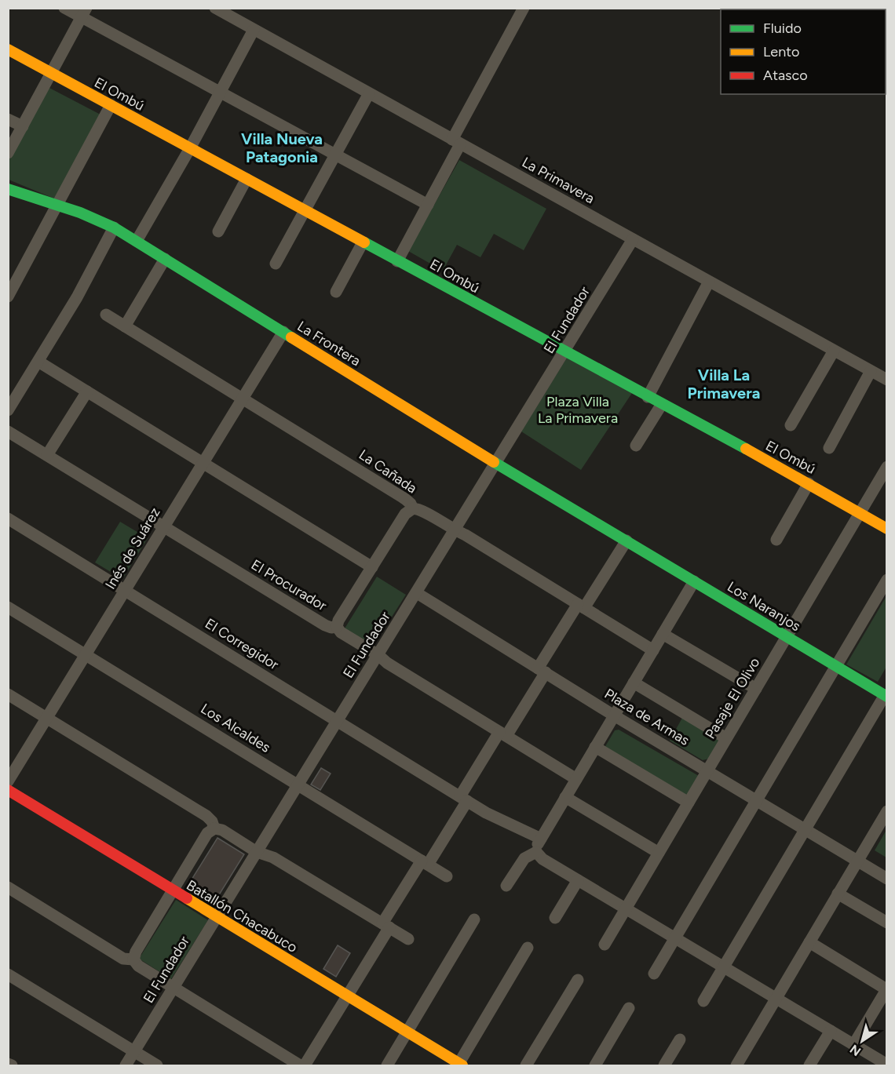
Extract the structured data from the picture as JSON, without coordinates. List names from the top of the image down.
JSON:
{
  "streets": {
    "street": [
      "El Ombú",
      "La Primavera",
      "El Fundador",
      "La Frontera",
      "La Cañada",
      "Inés de Suárez",
      "El Procurador",
      "Los Naranjos",
      "El Corregidor",
      "Pasaje El Olivo",
      "Plaza de Armas",
      "Los Alcaldes",
      "Batallón Chacabuco"
    ]
  },
  "crossings": [
    ["El Ombú", "El Fundador"],
    ["El Ombú", "Pasaje El Olivo"],
    ["La Primavera", "El Fundador"],
    ["El Fundador", "La Frontera"],
    ["El Fundador", "La Cañada"],
    ["El Fundador", "El Procurador"],
    ["El Fundador", "El Corregidor"],
    ["El Fundador", "Plaza de Armas"],
    ["El Fundador", "Los Alcaldes"],
    ["El Fundador", "Batallón Chacabuco"],
    ["La Frontera", "Inés de Suárez"],
    ["La Frontera", "Los Naranjos"],
    ["La Cañada", "Inés de Suárez"],
    ["Inés de Suárez", "El Procurador"],
    ["Inés de Suárez", "El Corregidor"],
    ["Inés de Suárez", "Los Alcaldes"],
    ["Los Naranjos", "Pasaje El Olivo"],
    ["Pasaje El Olivo", "Plaza de Armas"]
  ],
  "districts": ["Villa Nueva Patagonia", "Villa La Primavera"],
  "parks": ["Plaza Villa La Primavera"],
  "legend": ["Fluido", "Lento", "Atasco"],
  "north": "bottom left"
}
